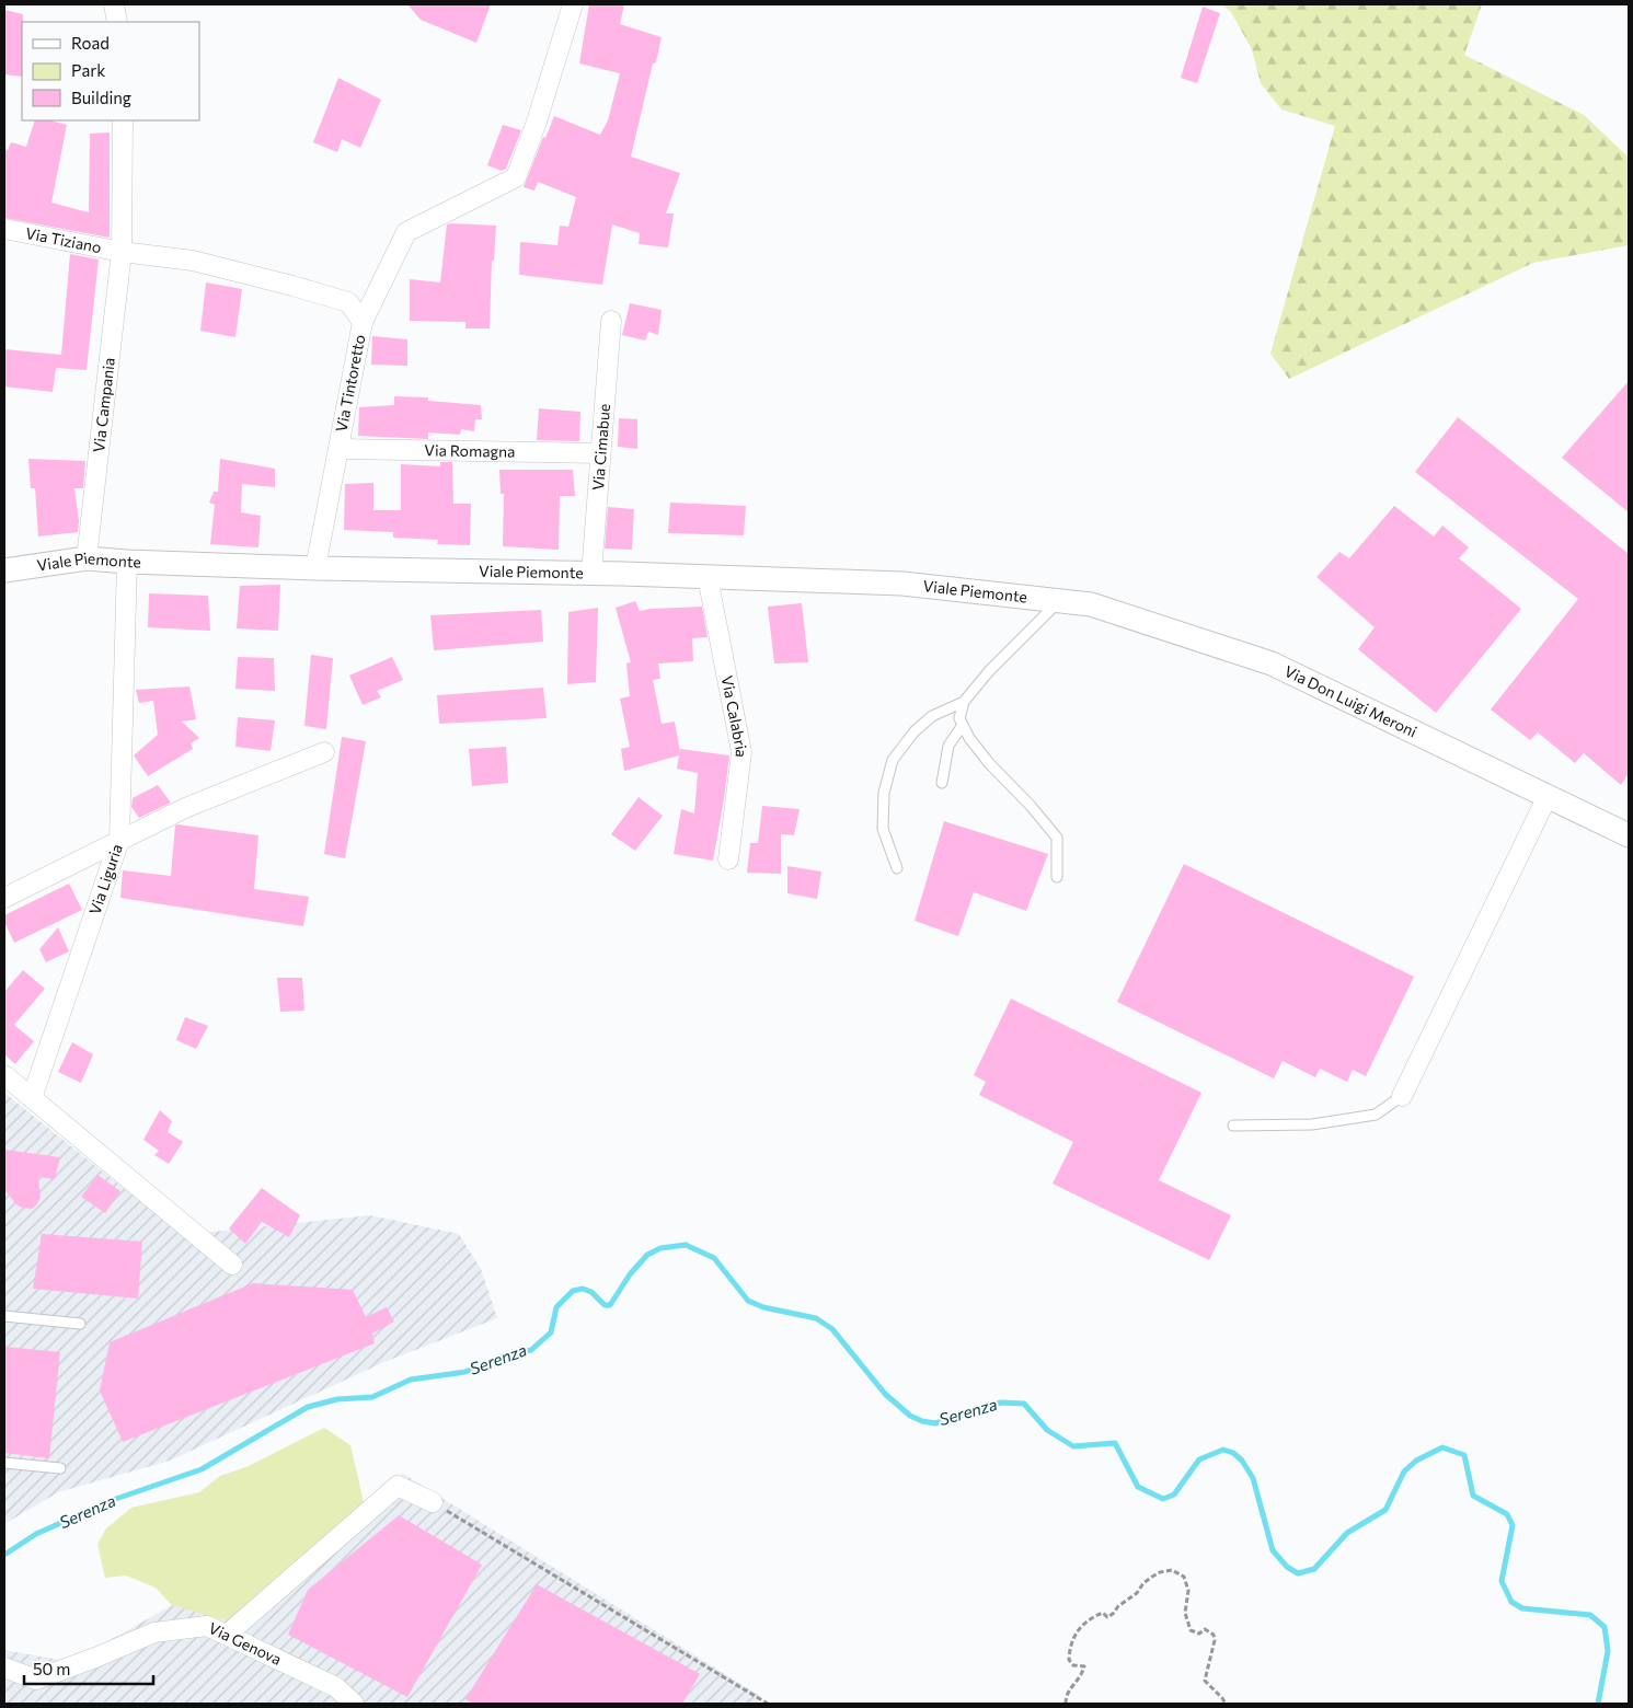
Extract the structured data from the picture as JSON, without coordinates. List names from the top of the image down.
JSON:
{
  "streets": {
    "street": [
      "Via Tiziano",
      "Via Tintoretto",
      "Via Campania",
      "Via Cimabue",
      "Via Romagna",
      "Viale Piemonte",
      "Via Don Luigi Meroni",
      "Via Calabria",
      "Via Liguria",
      "Via Genova"
    ]
  },
  "crossings": [
    ["Via Tiziano", "Via Tintoretto"],
    ["Via Tiziano", "Via Campania"],
    ["Via Tintoretto", "Via Campania"],
    ["Via Tintoretto", "Via Romagna"],
    ["Via Tintoretto", "Viale Piemonte"],
    ["Via Campania", "Viale Piemonte"],
    ["Via Cimabue", "Via Romagna"],
    ["Via Cimabue", "Viale Piemonte"],
    ["Viale Piemonte", "Via Don Luigi Meroni"],
    ["Viale Piemonte", "Via Calabria"]
  ],
  "water": ["Serenza"],
  "legend": ["Road", "Park", "Building"],
  "scale_bar": "50 m"
}
